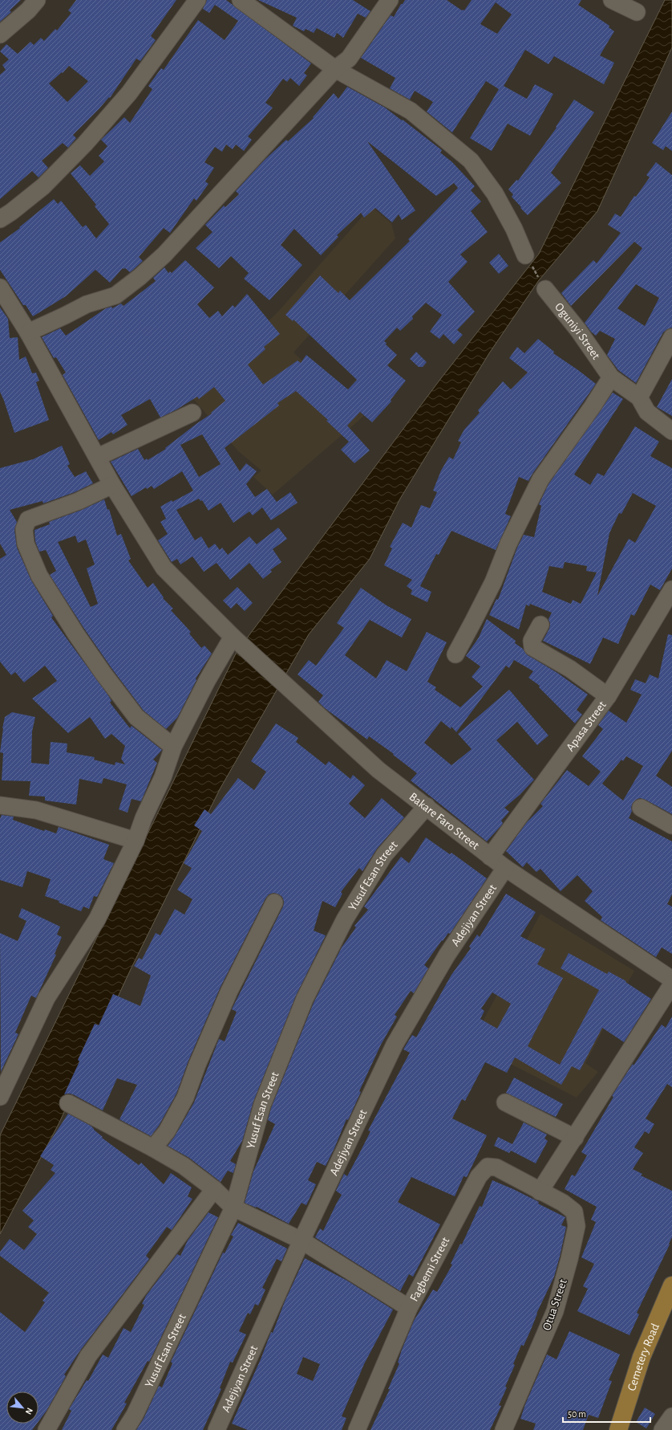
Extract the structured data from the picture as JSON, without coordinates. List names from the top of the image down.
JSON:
{
  "streets": {
    "main road": ["Cemetery Road"],
    "street": [
      "Oguniyi Street",
      "Apasa Street",
      "Bakare Faro Street",
      "Yusuf Esan Street",
      "Adejiyan Street",
      "Fagbemi Street",
      "Otua Street"
    ]
  },
  "crossings": [
    ["Apasa Street", "Bakare Faro Street"],
    ["Bakare Faro Street", "Yusuf Esan Street"],
    ["Bakare Faro Street", "Adejiyan Street"],
    ["Fagbemi Street", "Otua Street"]
  ],
  "scale_bar": "50 m",
  "north": "bottom right"
}
